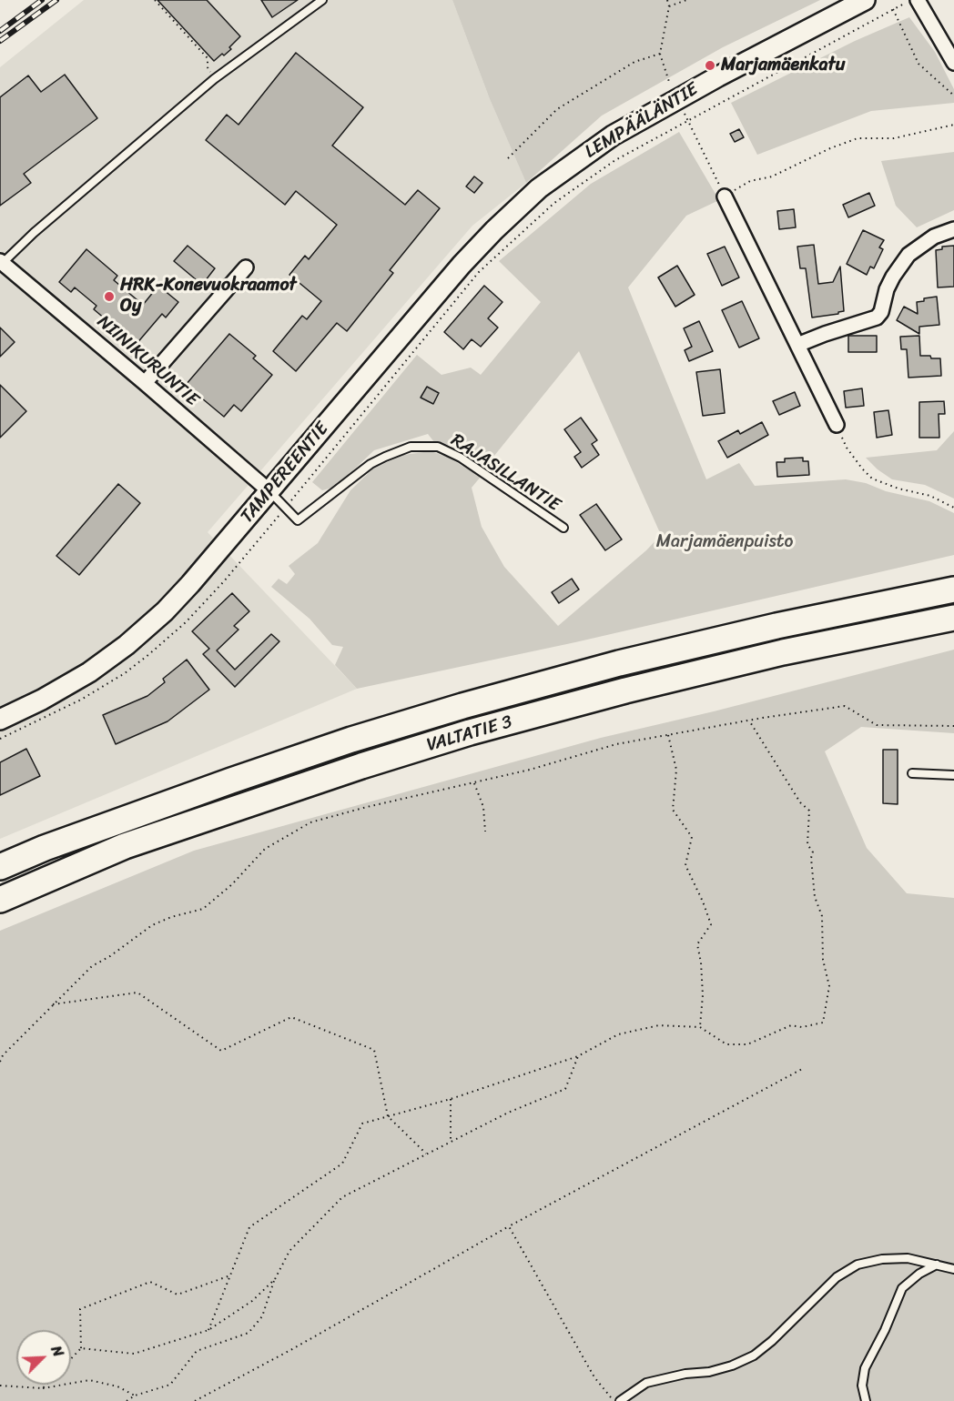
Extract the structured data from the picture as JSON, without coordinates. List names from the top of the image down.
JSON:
{
  "streets": {
    "highway": ["VALTATIE 3"],
    "main road": ["LEMPÄÄLÄNTIE", "TAMPEREENTIE"],
    "street": ["NIINIKURUNTIE"],
    "lane": ["RAJASILLANTIE"]
  },
  "crossings": [
    ["LEMPÄÄLÄNTIE", "TAMPEREENTIE"],
    ["NIINIKURUNTIE", "TAMPEREENTIE"]
  ],
  "parks": ["Marjamäenpuisto"],
  "places": ["Marjamäenkatu", "HRK-Konevuokraamot Oy"],
  "north": "top right"
}
